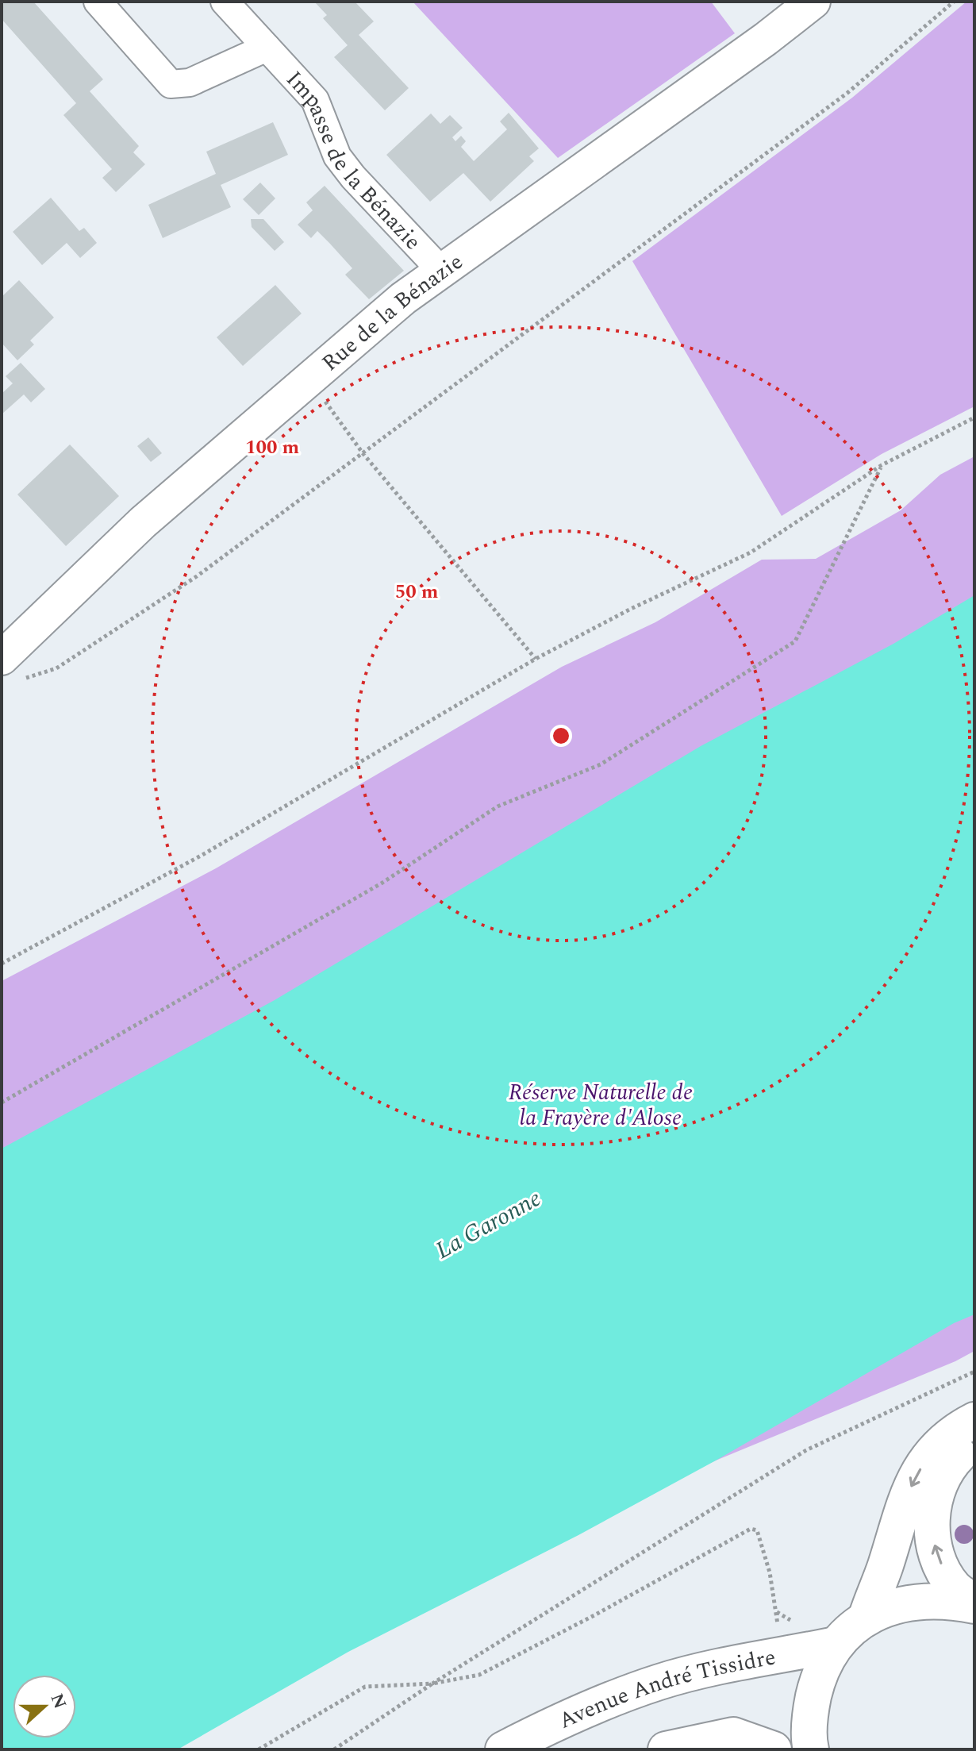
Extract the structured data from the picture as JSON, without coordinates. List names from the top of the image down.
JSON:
{
  "streets": {
    "main road": ["Avenue André Tissidre"],
    "street": ["Impasse de la Bénazie", "Rue de la Bénazie"]
  },
  "crossings": [
    ["Impasse de la Bénazie", "Rue de la Bénazie"]
  ],
  "water": ["La Garonne"],
  "parks": ["Réserve Naturelle de la Frayère d'Alose"],
  "north": "right",
  "rings": ["100 m", "50 m"]
}
